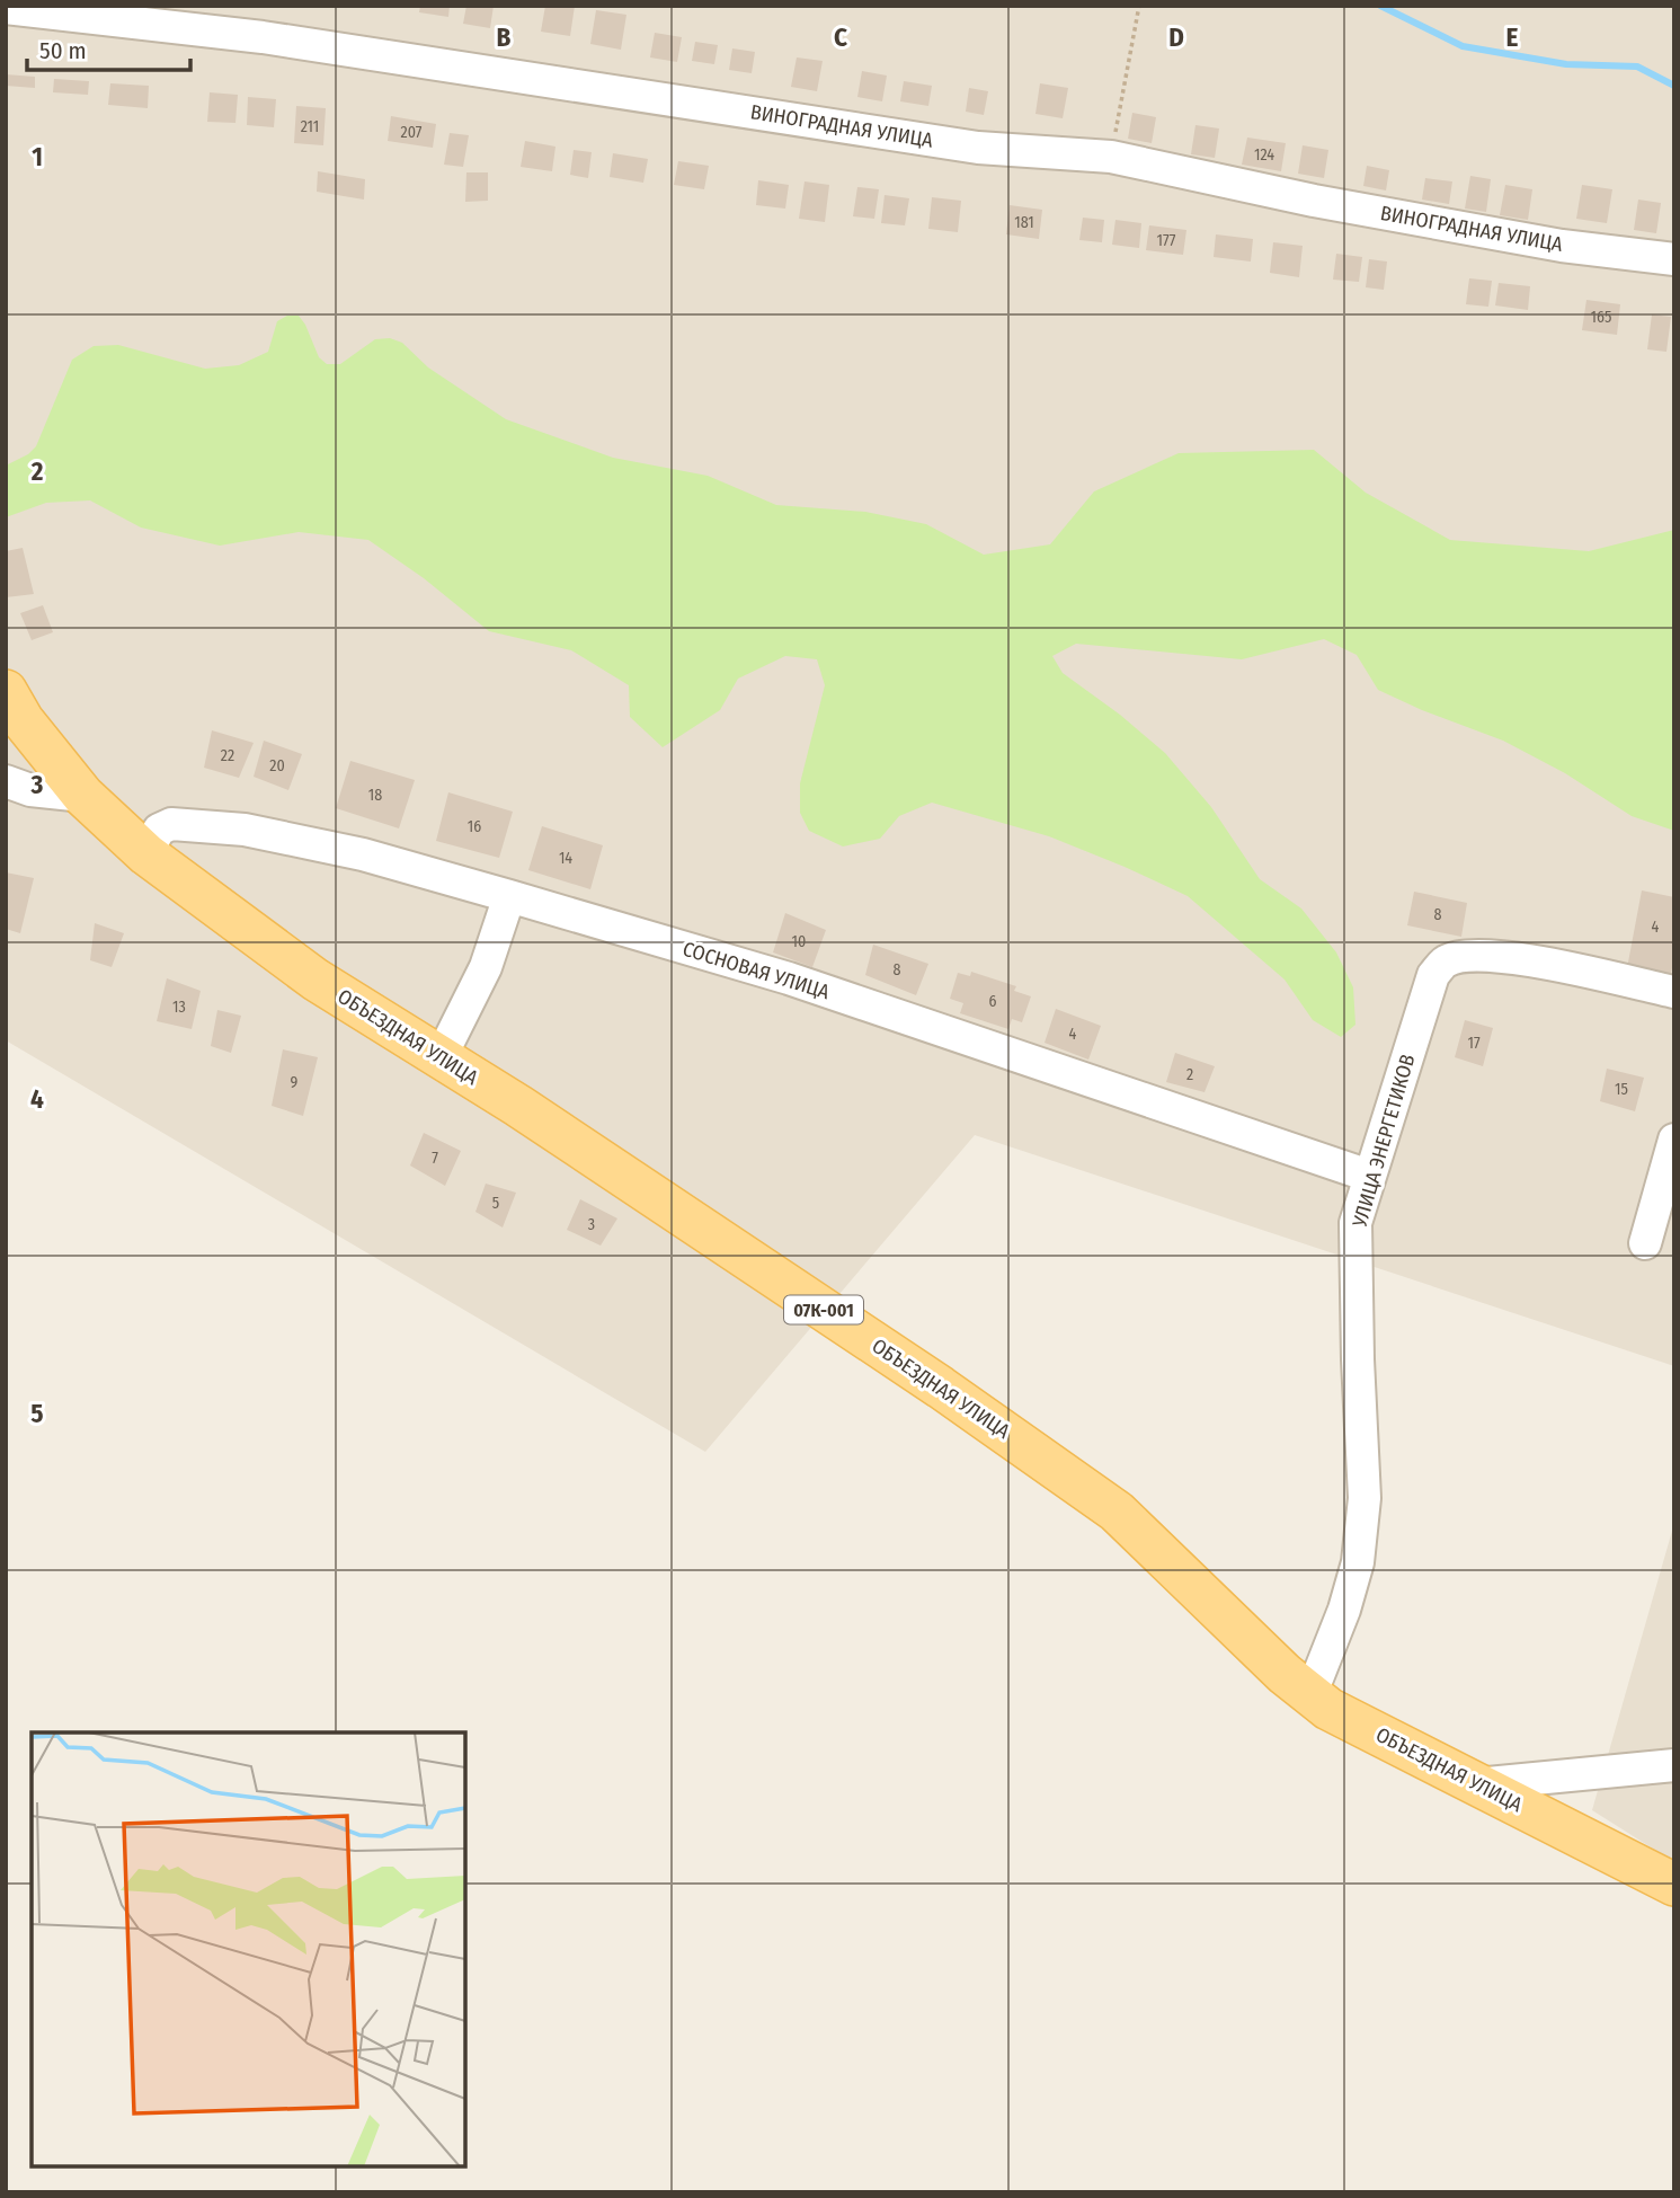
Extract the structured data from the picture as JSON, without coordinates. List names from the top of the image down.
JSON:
{
  "streets": {
    "main road": ["ОБЪЕЗДНАЯ УЛИЦА", "07К-001"],
    "street": ["ВИНОГРАДНАЯ УЛИЦА", "СОСНОВАЯ УЛИЦА", "УЛИЦА ЭНЕРГЕТИКОВ"]
  },
  "crossings": [
    ["СОСНОВАЯ УЛИЦА", "ОБЪЕЗДНАЯ УЛИЦА"],
    ["СОСНОВАЯ УЛИЦА", "УЛИЦА ЭНЕРГЕТИКОВ"],
    ["ОБЪЕЗДНАЯ УЛИЦА", "УЛИЦА ЭНЕРГЕТИКОВ"]
  ],
  "house_numbers": [
    "211",
    "207",
    "124",
    "181",
    "177",
    "165",
    "22",
    "20",
    "18",
    "16",
    "14",
    "8",
    "4",
    "10",
    "8",
    "6",
    "13",
    "4",
    "17",
    "2",
    "9",
    "15",
    "7",
    "5",
    "3"
  ],
  "scale_bar": "50 m",
  "grid": {
    "columns": [
      "B",
      "C",
      "D",
      "E"
    ],
    "rows": [
      "1",
      "2",
      "3",
      "4",
      "5"
    ]
  }
}
